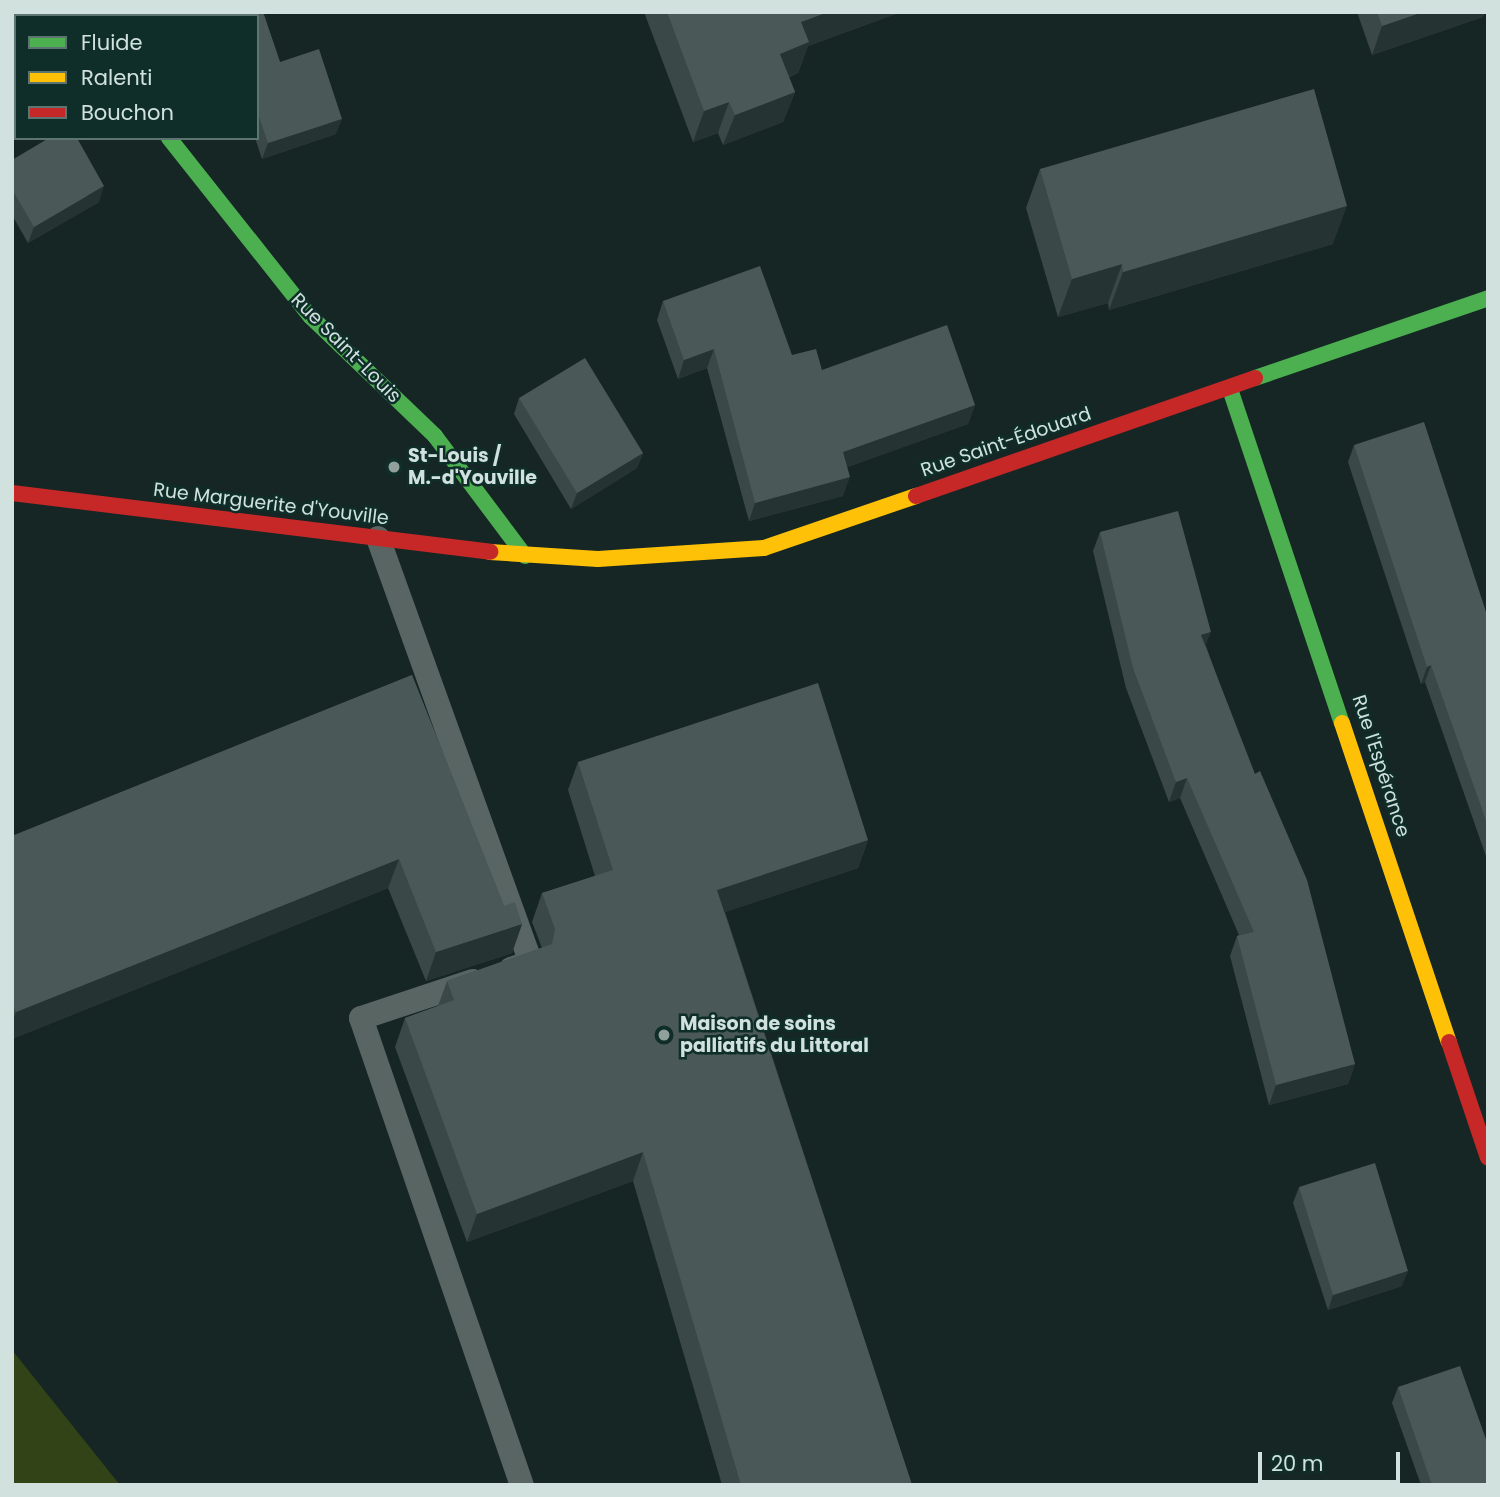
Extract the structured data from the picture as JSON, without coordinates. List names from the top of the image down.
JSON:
{
  "streets": {
    "street": [
      "Rue Saint-Louis",
      "Rue Saint-Édouard",
      "Rue Marguerite d'Youville",
      "Rue l'Espérance"
    ]
  },
  "crossings": [
    ["Rue Saint-Louis", "Rue Saint-Édouard"],
    ["Rue Saint-Louis", "Rue Marguerite d'Youville"],
    ["Rue Saint-Édouard", "Rue Marguerite d'Youville"],
    ["Rue Saint-Édouard", "Rue l'Espérance"]
  ],
  "places": ["St-Louis / M.-d'Youville", "Maison de soins palliatifs du Littoral"],
  "legend": ["Fluide", "Ralenti", "Bouchon"],
  "scale_bar": "20 m"
}
